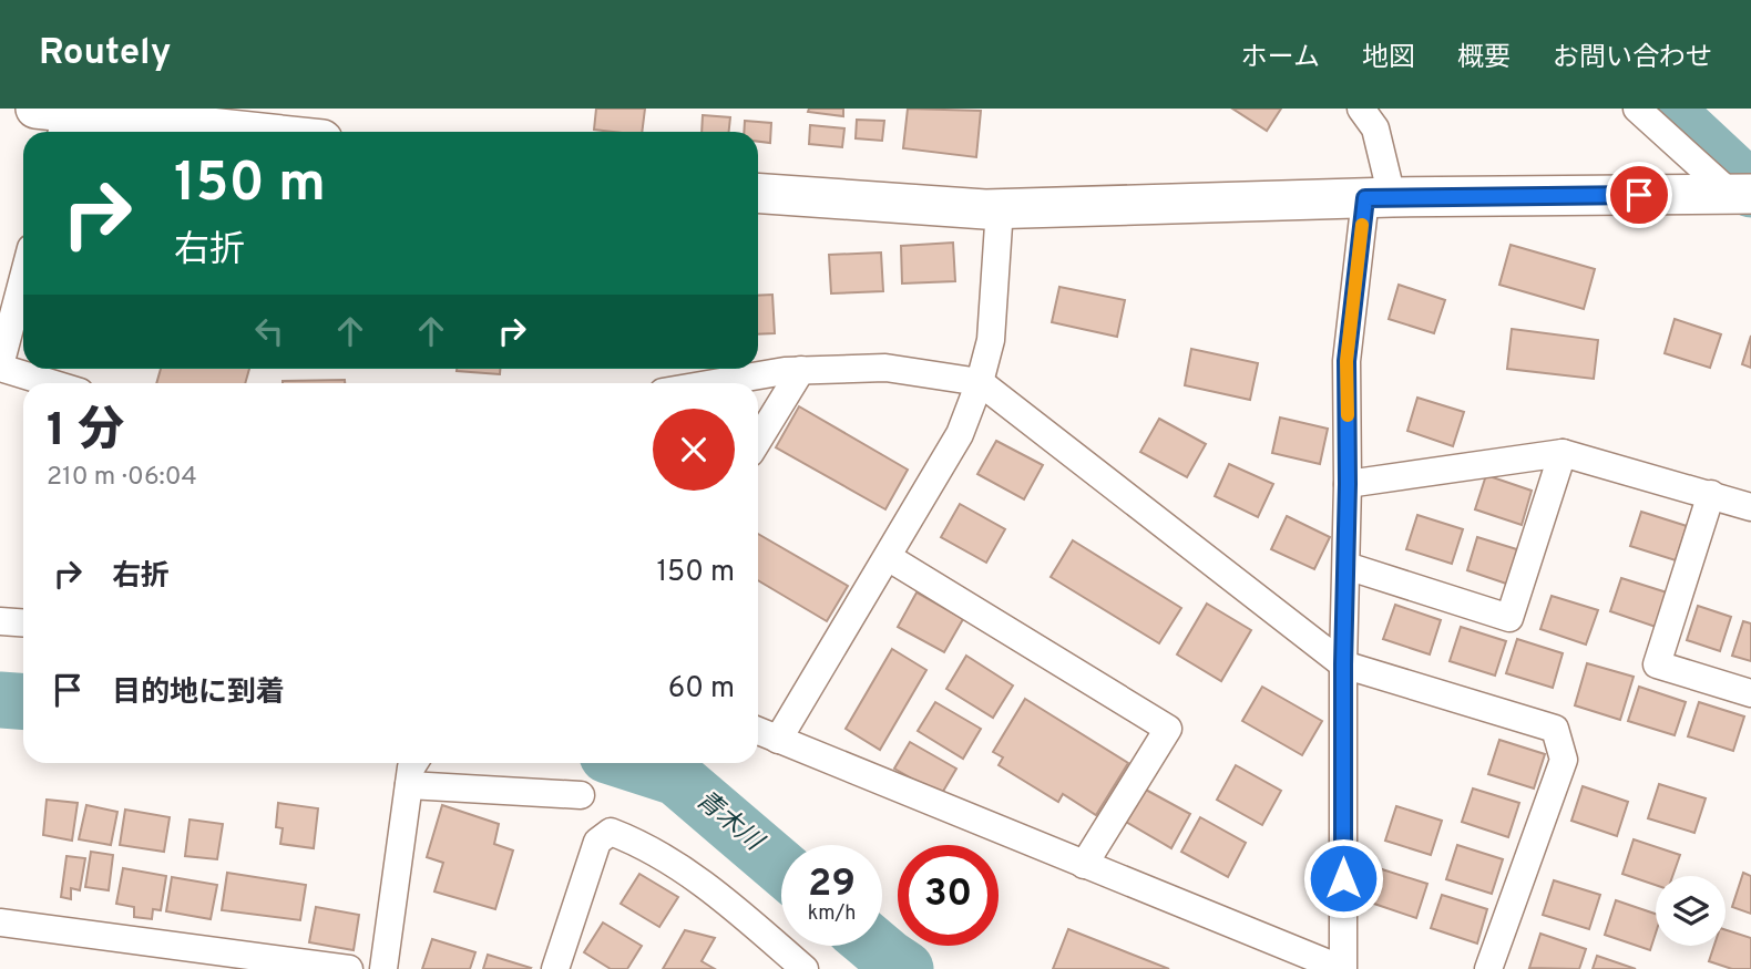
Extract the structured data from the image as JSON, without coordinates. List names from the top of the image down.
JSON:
{
  "water": ["青木川"],
  "page": {
    "header": "Routely",
    "nav": [
      "ホーム",
      "地図",
      "概要",
      "お問い合わせ"
    ],
    "turn": ["150 m", "右折"],
    "heading": ["1 分", "210 m · 06:04"],
    "list": [
      {
        "name": "右折",
        "value": "150 m"
      },
      {
        "name": "目的地に到着",
        "value": "60 m"
      }
    ],
    "speed": "29 km/h",
    "limit": "30"
  }
}
